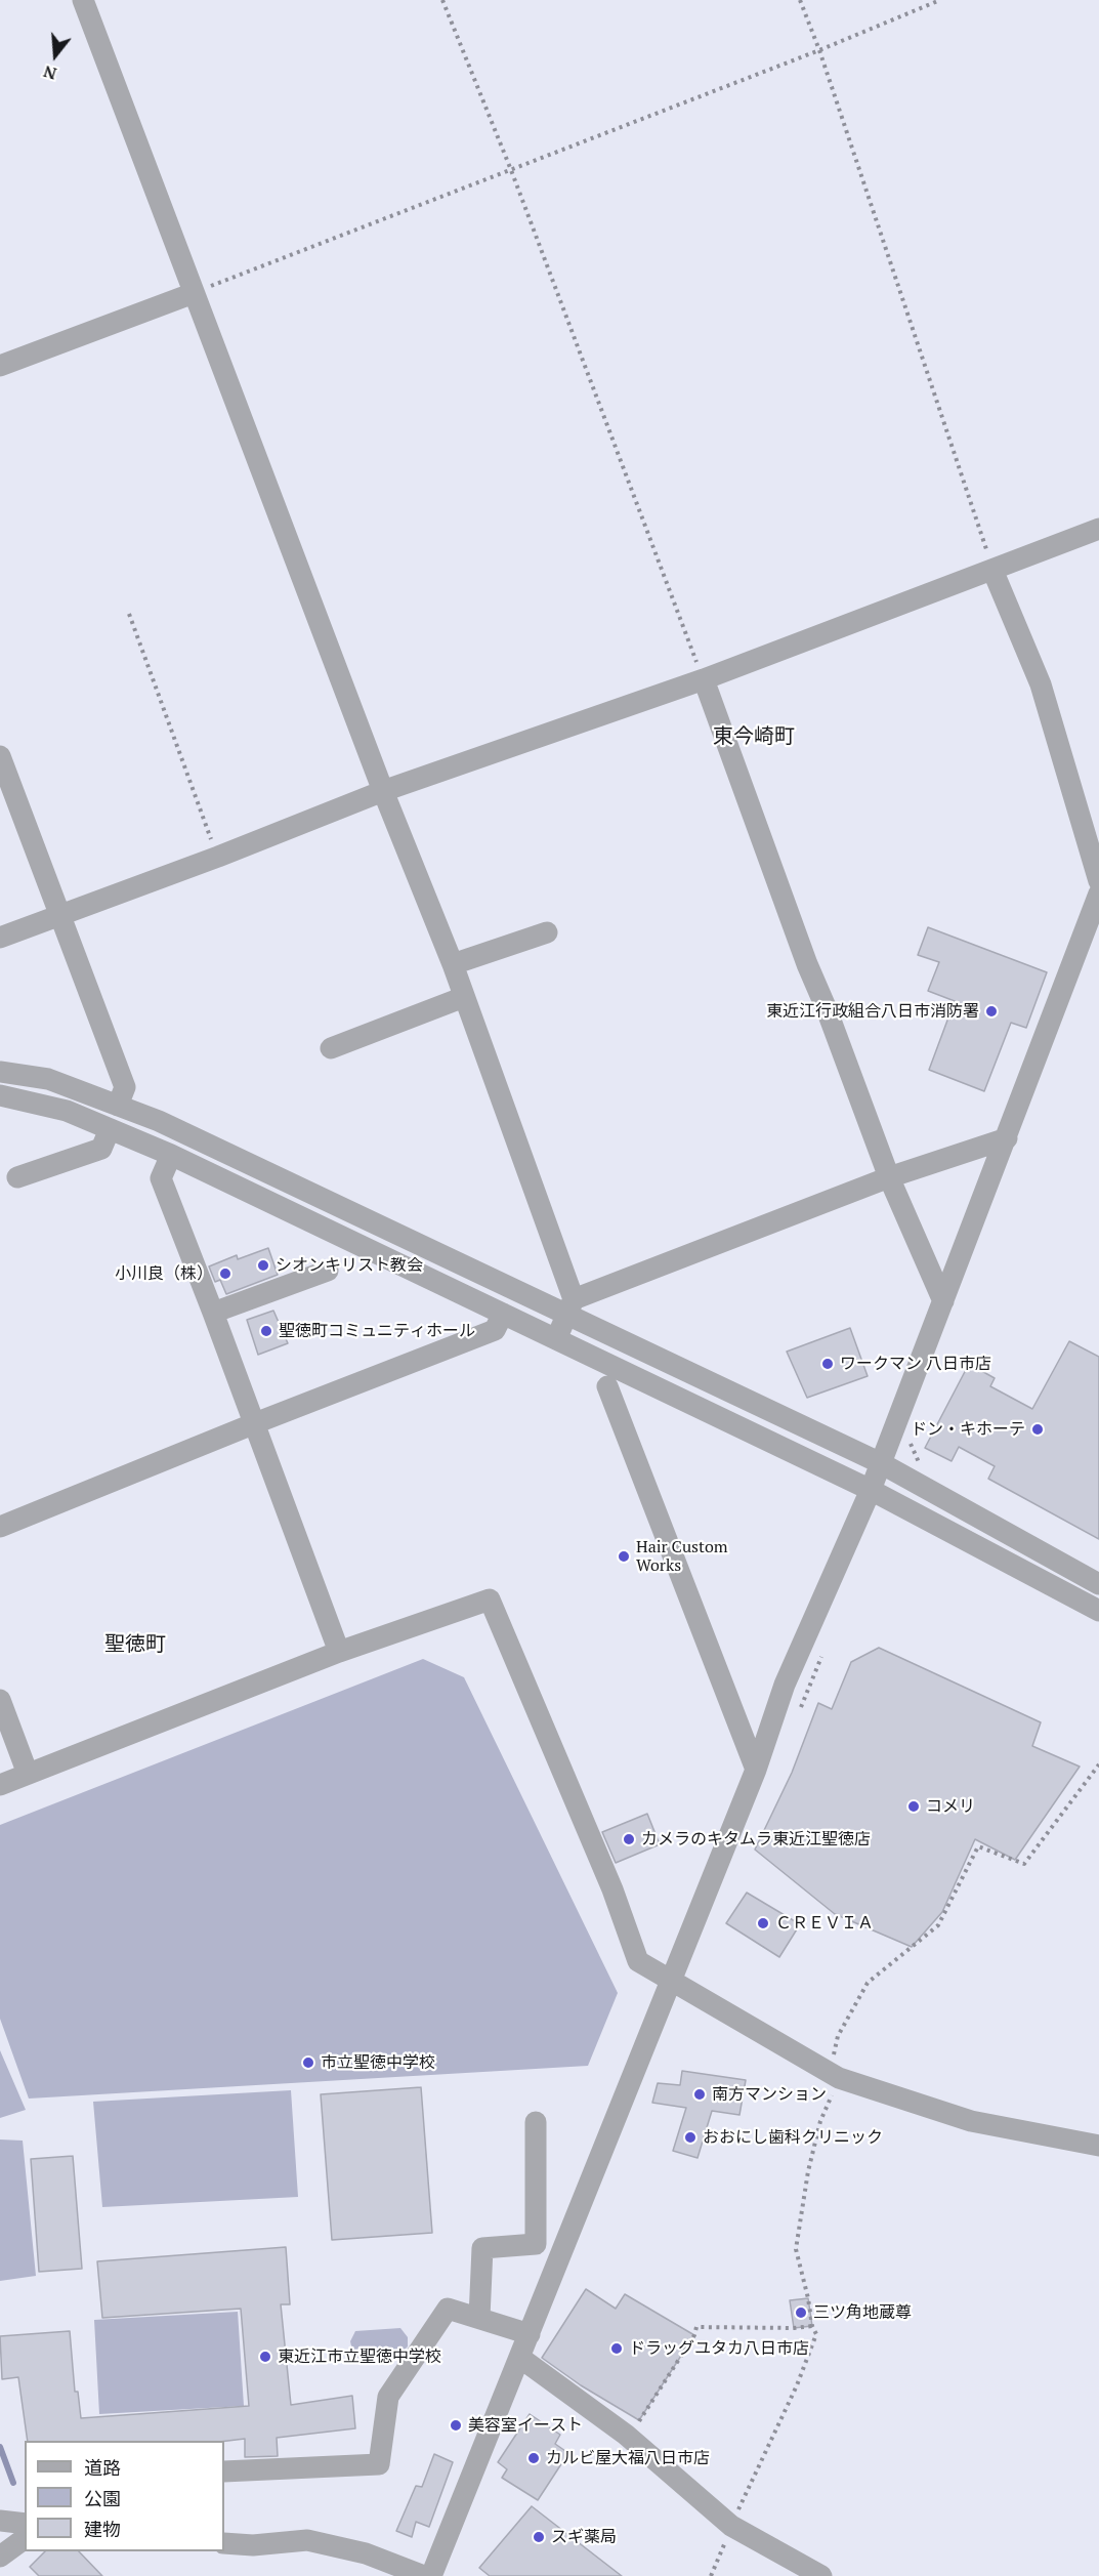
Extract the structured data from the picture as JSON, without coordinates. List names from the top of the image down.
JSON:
{
  "districts": ["東今崎町", "聖徳町"],
  "places": [
    "東近江行政組合八日市消防署",
    "シオンキリスト教会",
    "小川良（株）",
    "聖徳町コミュニティホール",
    "ワークマン 八日市店",
    "ドン・キホーテ",
    "Hair Custom Works",
    "コメリ",
    "カメラのキタムラ東近江聖徳店",
    "ＣＲＥＶＩＡ",
    "市立聖徳中学校",
    "南方マンション",
    "おおにし歯科クリニック",
    "三ツ角地蔵尊",
    "ドラッグユタカ八日市店",
    "東近江市立聖徳中学校",
    "美容室イースト",
    "カルビ屋大福八日市店",
    "スギ薬局"
  ],
  "legend": ["道路", "公園", "建物"],
  "north": "bottom"
}
